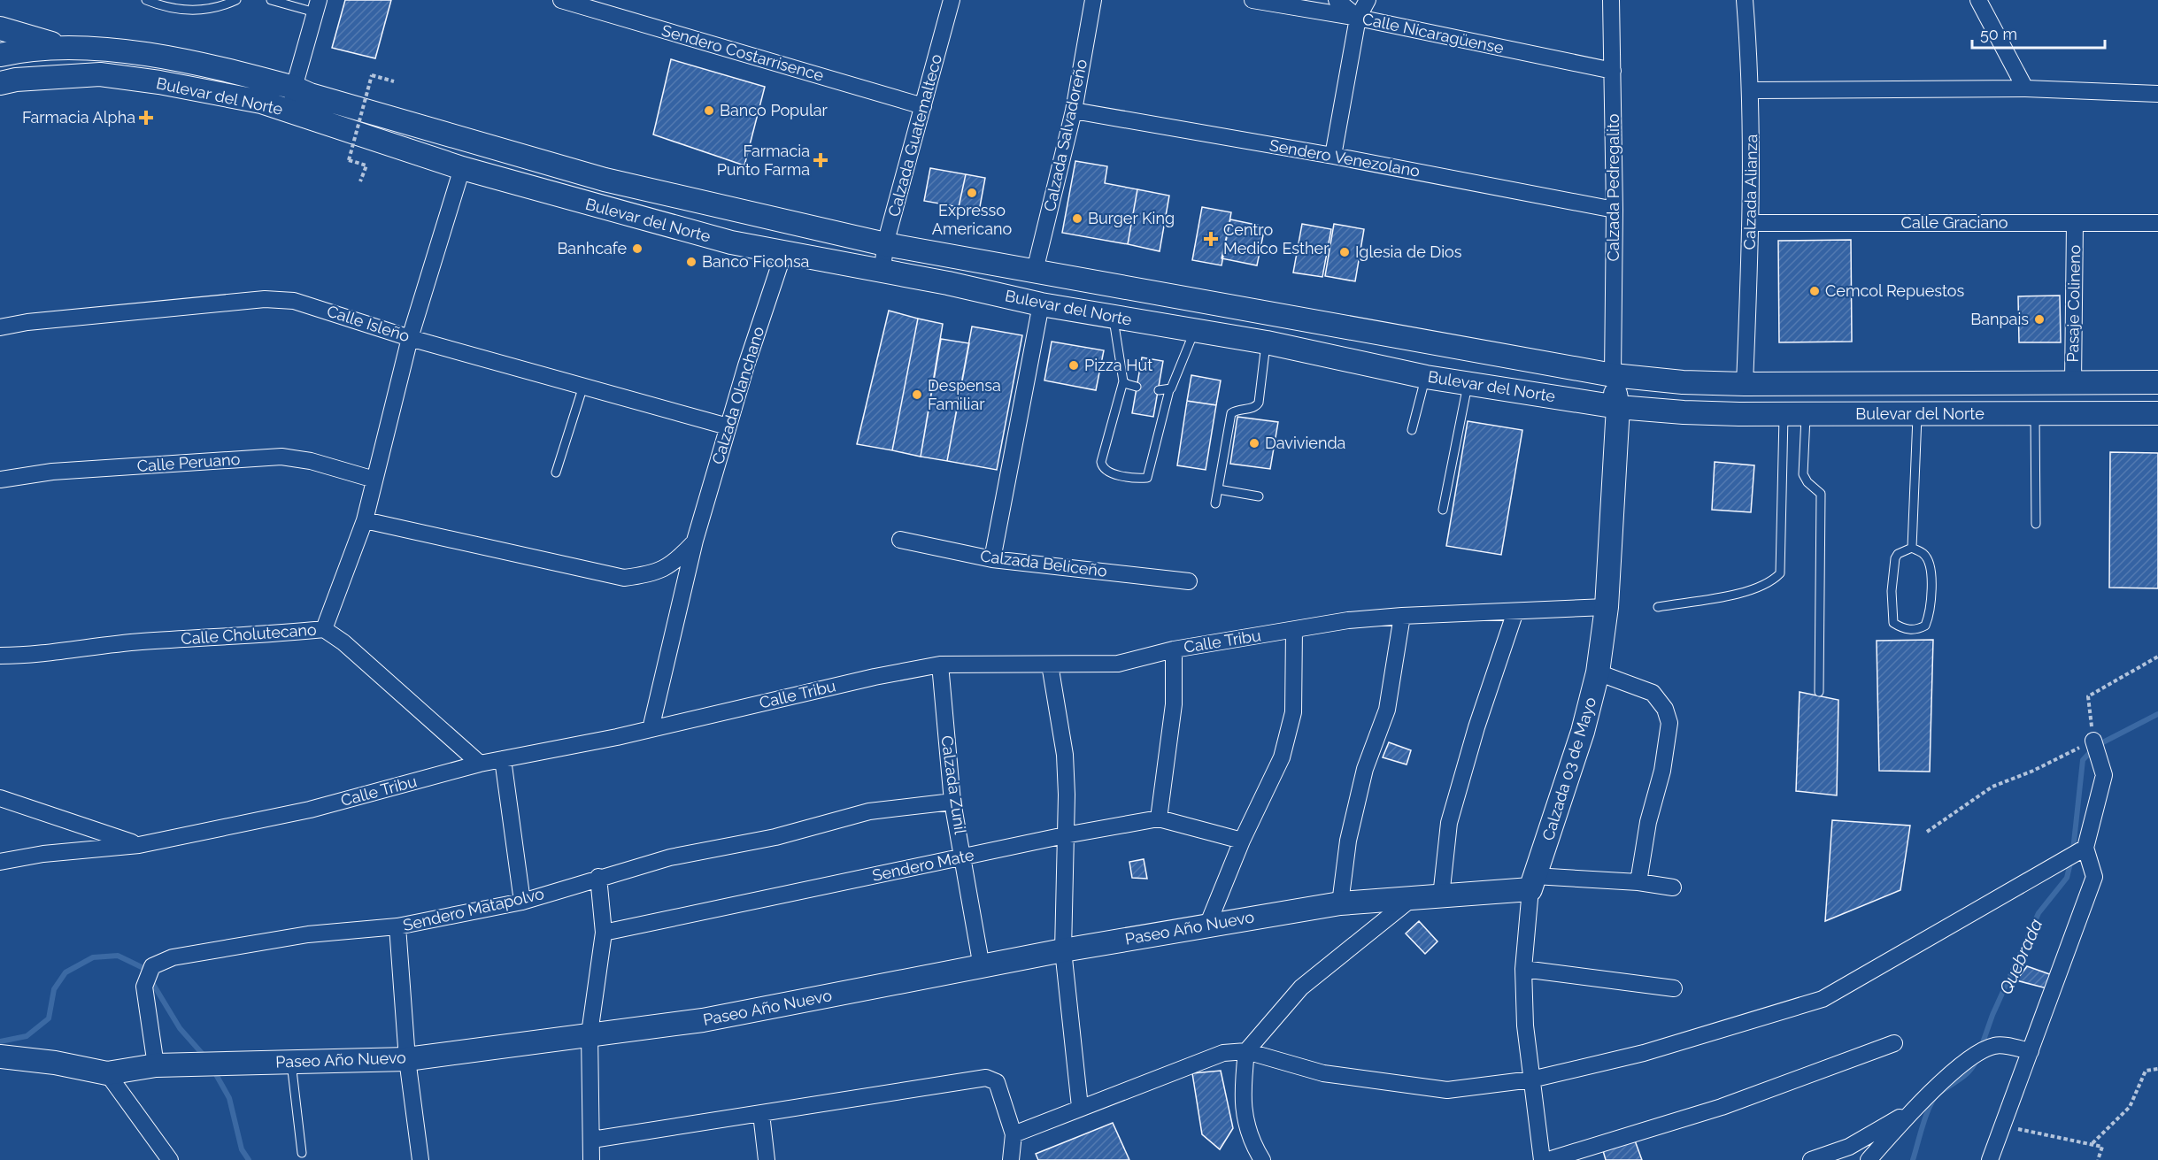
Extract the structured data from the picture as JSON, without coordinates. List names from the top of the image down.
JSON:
{
  "streets": {
    "main road": ["Bulevar del Norte", "Calzada 03 de Mayo", "Paseo Año Nuevo"],
    "street": [
      "Calle Nicaragüense",
      "Sendero Costarrisence",
      "Calzada Guatemalteco",
      "Calzada Salvadoreño",
      "Sendero Venezolano",
      "Calzada Pedregalito",
      "Calzada Alianza",
      "Calle Graciano",
      "Pasaje Colineno",
      "Calle Isleño",
      "Calzada Olanchano",
      "Calle Peruano",
      "Calzada Beliceño",
      "Calle Cholutecano",
      "Calle Tribu",
      "Calzada Zunil",
      "Sendero Mate",
      "Sendero Matapolvo"
    ]
  },
  "crossings": [
    ["Calle Nicaragüense", "Calzada Pedregalito"],
    ["Sendero Costarrisence", "Calzada Guatemalteco"],
    ["Bulevar del Norte", "Calzada Guatemalteco"],
    ["Bulevar del Norte", "Calzada Salvadoreño"],
    ["Bulevar del Norte", "Calzada Pedregalito"],
    ["Bulevar del Norte", "Calzada Alianza"],
    ["Bulevar del Norte", "Pasaje Colineno"],
    ["Bulevar del Norte", "Calzada Olanchano"],
    ["Bulevar del Norte", "Calzada 03 de Mayo"],
    ["Calzada Salvadoreño", "Sendero Venezolano"],
    ["Sendero Venezolano", "Calzada Pedregalito"],
    ["Calzada Pedregalito", "Calzada 03 de Mayo"],
    ["Calzada Alianza", "Calle Graciano"],
    ["Calle Graciano", "Pasaje Colineno"],
    ["Calle Isleño", "Calzada Olanchano"],
    ["Calzada Olanchano", "Calle Tribu"],
    ["Calle Cholutecano", "Calle Tribu"],
    ["Calle Tribu", "Calzada 03 de Mayo"],
    ["Calle Tribu", "Calzada Zunil"],
    ["Calzada 03 de Mayo", "Paseo Año Nuevo"],
    ["Calzada Zunil", "Sendero Mate"],
    ["Calzada Zunil", "Sendero Matapolvo"],
    ["Calzada Zunil", "Paseo Año Nuevo"],
    ["Sendero Matapolvo", "Paseo Año Nuevo"]
  ],
  "water": ["Quebrada"],
  "places": {
    "other": [
      "Banco Popular",
      "Expresso Americano",
      "Burger King",
      "Banhcafe",
      "Iglesia de Dios",
      "Banco Ficohsa",
      "Cemcol Repuestos",
      "Banpais",
      "Pizza Hut",
      "Despensa Familiar",
      "Davivienda"
    ],
    "health": ["Farmacia Alpha", "Farmacia Punto Farma", "Centro Medico Esther"]
  },
  "scale_bar": "50 m"
}
